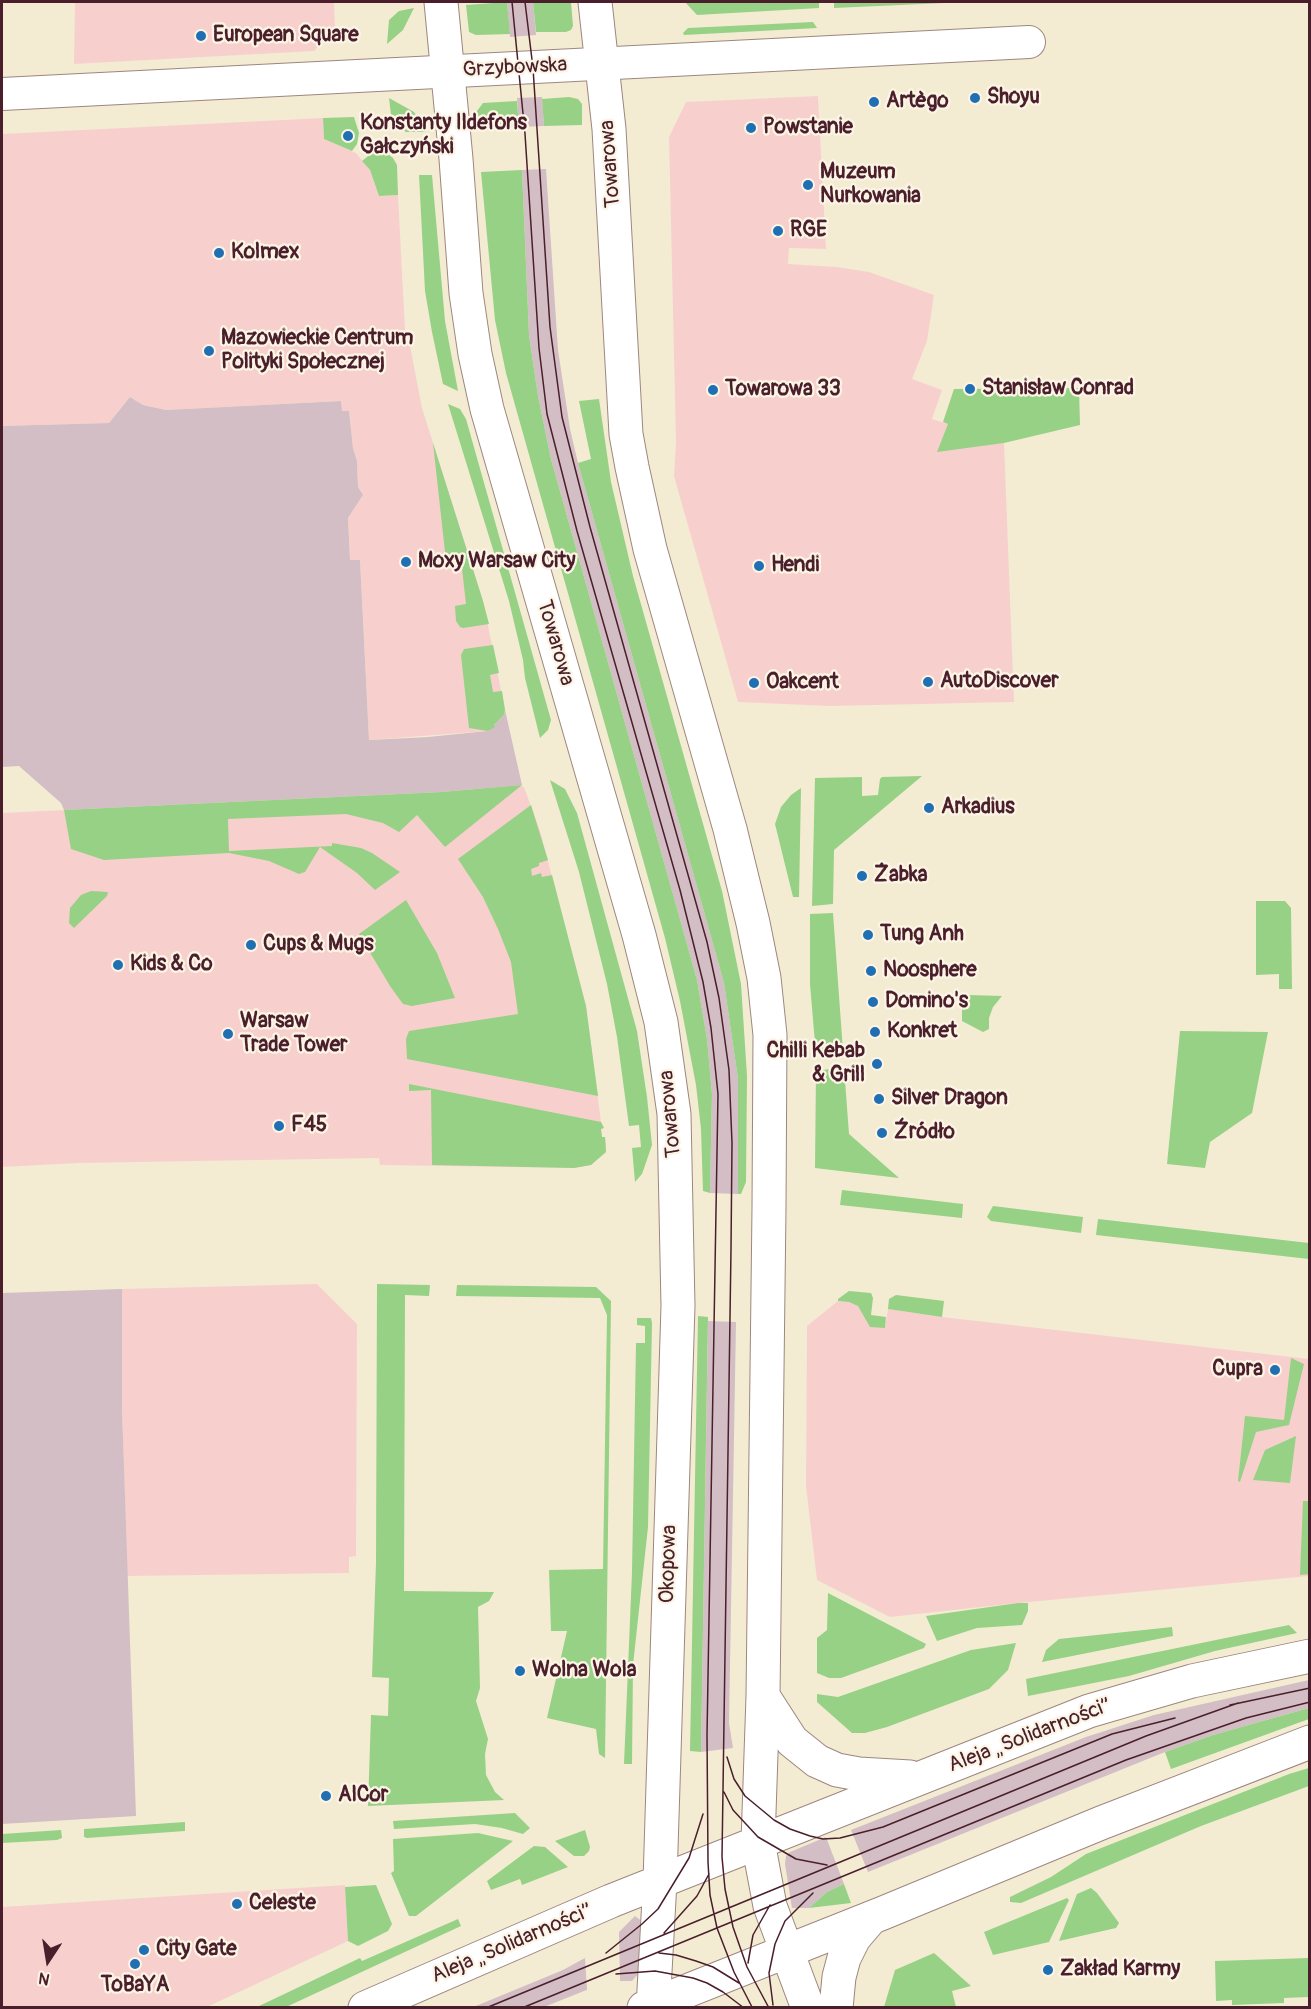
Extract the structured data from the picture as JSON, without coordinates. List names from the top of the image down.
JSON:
{
  "streets": {
    "main road": ["Towarowa", "Okopowa", "Aleja „Solidarności”"],
    "street": ["Grzybowska"]
  },
  "crossings": [
    ["Grzybowska", "Towarowa"],
    ["Towarowa", "Okopowa"],
    ["Okopowa", "Aleja „Solidarności”"]
  ],
  "places": [
    "European Square",
    "Shoyu",
    "Artègo",
    "Powstanie",
    "Konstanty Ildefons Gałczyński",
    "Muzeum Nurkowania",
    "RGE",
    "Kolmex",
    "Mazowieckie Centrum Polityki Społecznej",
    "Stanisław Conrad",
    "Towarowa 33",
    "Moxy Warsaw City",
    "Hendi",
    "AutoDiscover",
    "Oakcent",
    "Arkadius",
    "Żabka",
    "Tung Anh",
    "Cups & Mugs",
    "Kids & Co",
    "Noosphere",
    "Domino's",
    "Konkret",
    "Warsaw Trade Tower",
    "Chilli Kebab & Grill",
    "Silver Dragon",
    "F45",
    "Źródło",
    "Cupra",
    "Wolna Wola",
    "AlCor",
    "Celeste",
    "City Gate",
    "ToBaYA",
    "Zakład Karmy"
  ],
  "north": "bottom"
}
